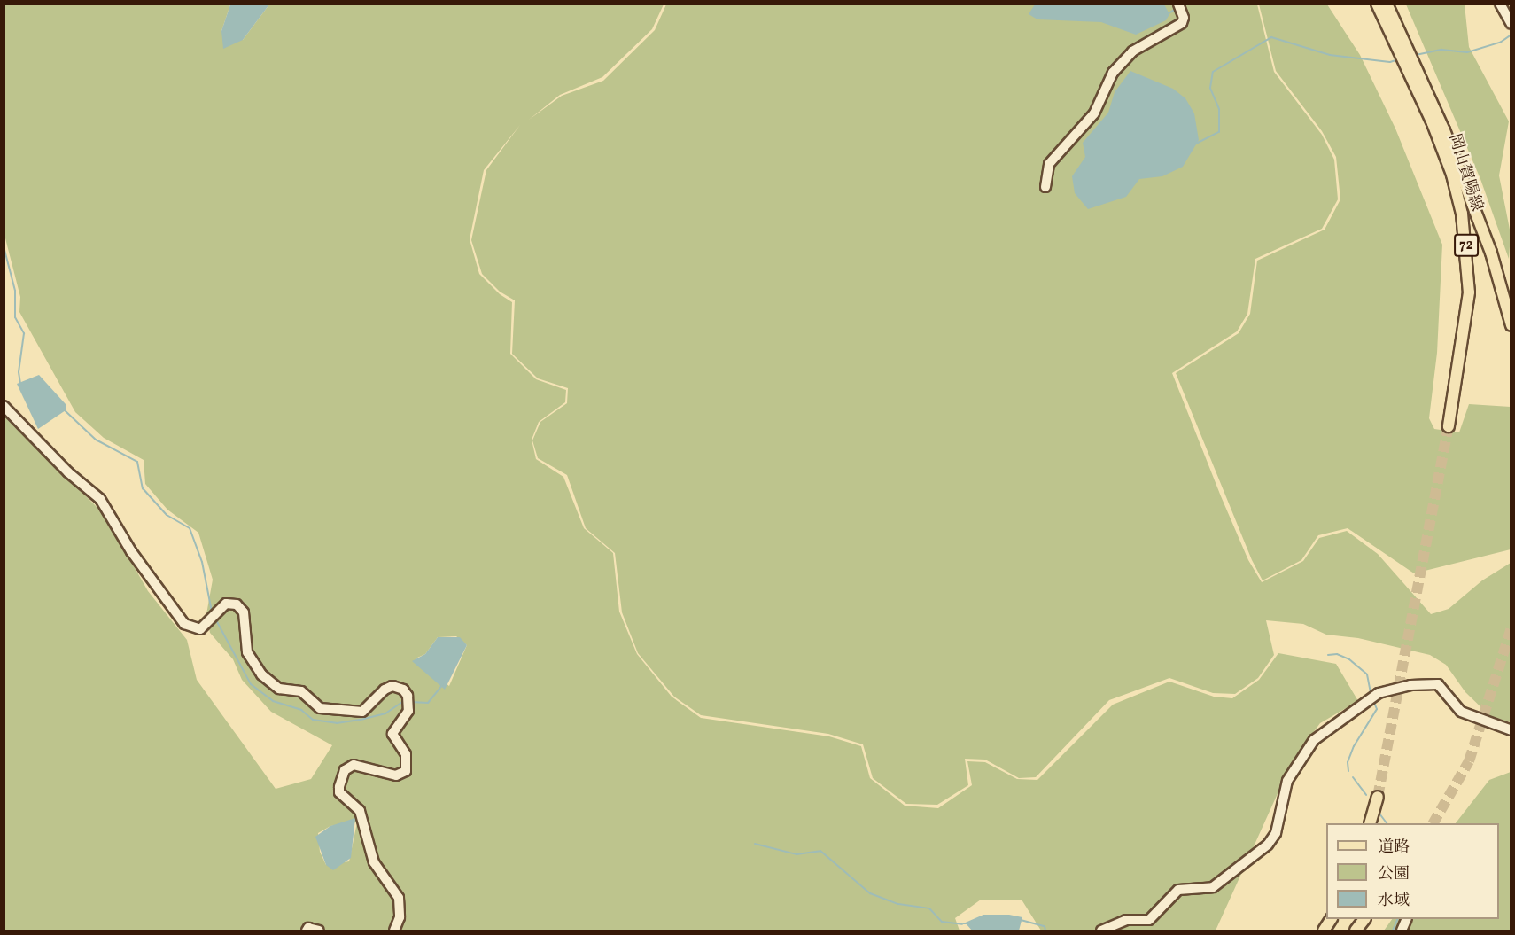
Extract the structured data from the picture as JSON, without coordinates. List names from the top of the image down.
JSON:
{
  "streets": {
    "main road": ["岡山賀陽線", "72"]
  },
  "legend": ["道路", "公園", "水域"]
}
